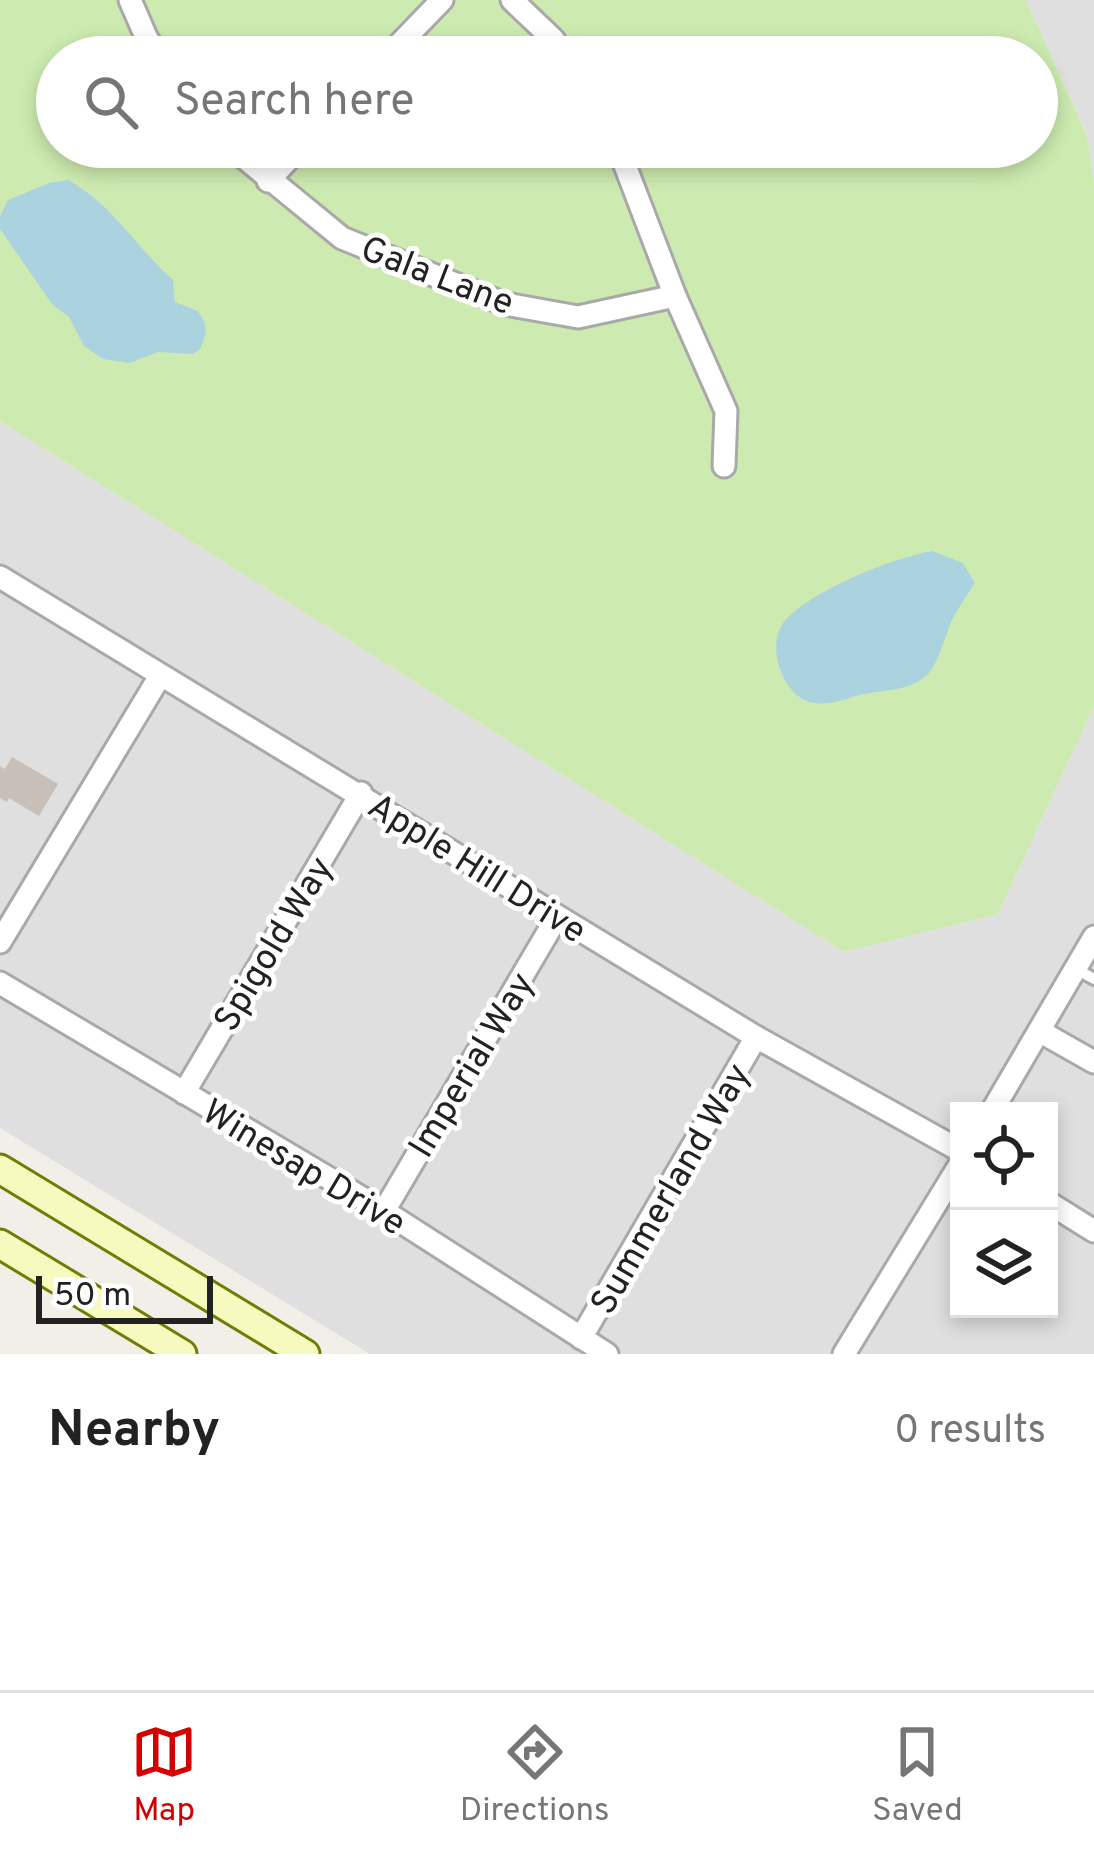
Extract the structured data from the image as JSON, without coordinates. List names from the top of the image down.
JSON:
{
  "streets": {
    "street": [
      "Gala Lane",
      "Apple Hill Drive",
      "Spigold Way",
      "Imperial Way",
      "Winesap Drive",
      "Summerland Way"
    ]
  },
  "crossings": [
    ["Apple Hill Drive", "Spigold Way"],
    ["Apple Hill Drive", "Imperial Way"],
    ["Apple Hill Drive", "Summerland Way"],
    ["Spigold Way", "Winesap Drive"],
    ["Imperial Way", "Winesap Drive"],
    ["Winesap Drive", "Summerland Way"]
  ],
  "scale_bar": "50 m",
  "page": {
    "search": "Search here",
    "scale": "50 m",
    "heading": ["Nearby", "0 results"],
    "nav": ["Map", "Directions", "Saved"]
  }
}
